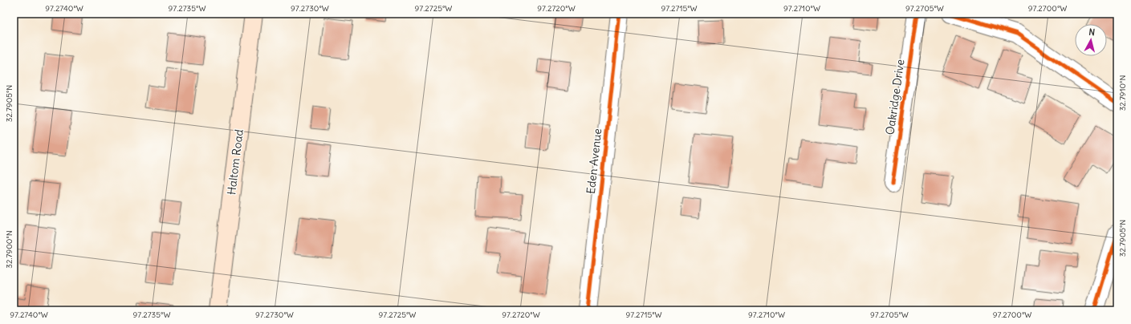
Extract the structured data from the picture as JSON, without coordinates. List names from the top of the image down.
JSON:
{
  "streets": {
    "main road": ["Haltom Road"],
    "street": ["Oakridge Drive", "Eden Avenue"]
  },
  "north": "top",
  "coordinates": [
    "97.2740°W",
    "97.2735°W",
    "97.2730°W",
    "97.2725°W",
    "97.2720°W",
    "97.2715°W",
    "97.2710°W",
    "97.2705°W",
    "97.2700°W",
    "32.7910°N",
    "32.7905°N",
    "32.7900°N"
  ]
}
